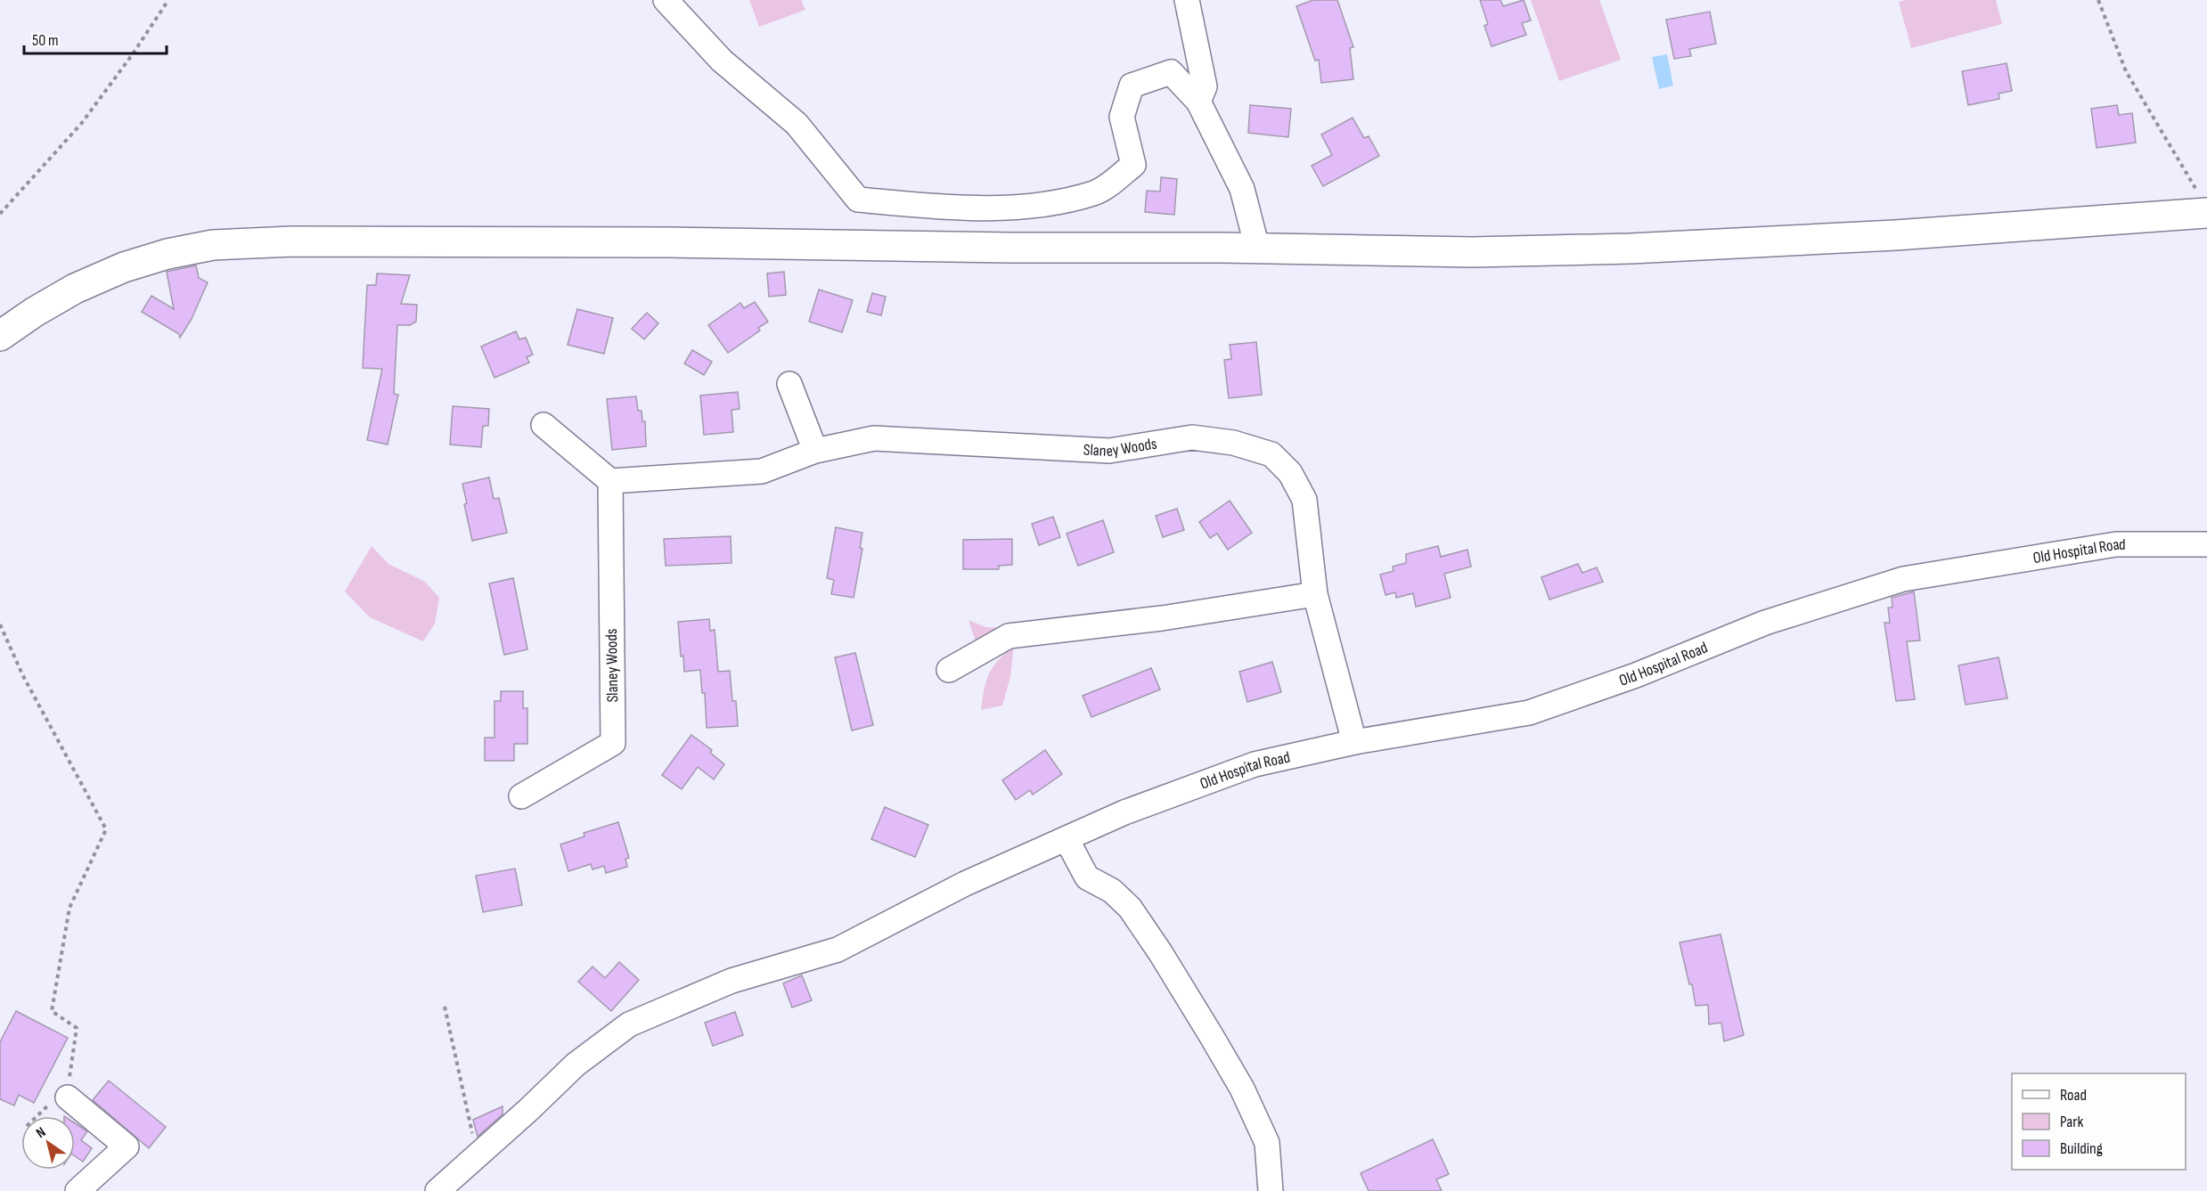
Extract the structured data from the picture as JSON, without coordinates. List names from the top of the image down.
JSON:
{
  "streets": {
    "street": ["Slaney Woods", "Old Hospital Road"]
  },
  "crossings": [
    ["Slaney Woods", "Old Hospital Road"]
  ],
  "legend": ["Road", "Park", "Building"],
  "scale_bar": "50 m",
  "north": "top left"
}
